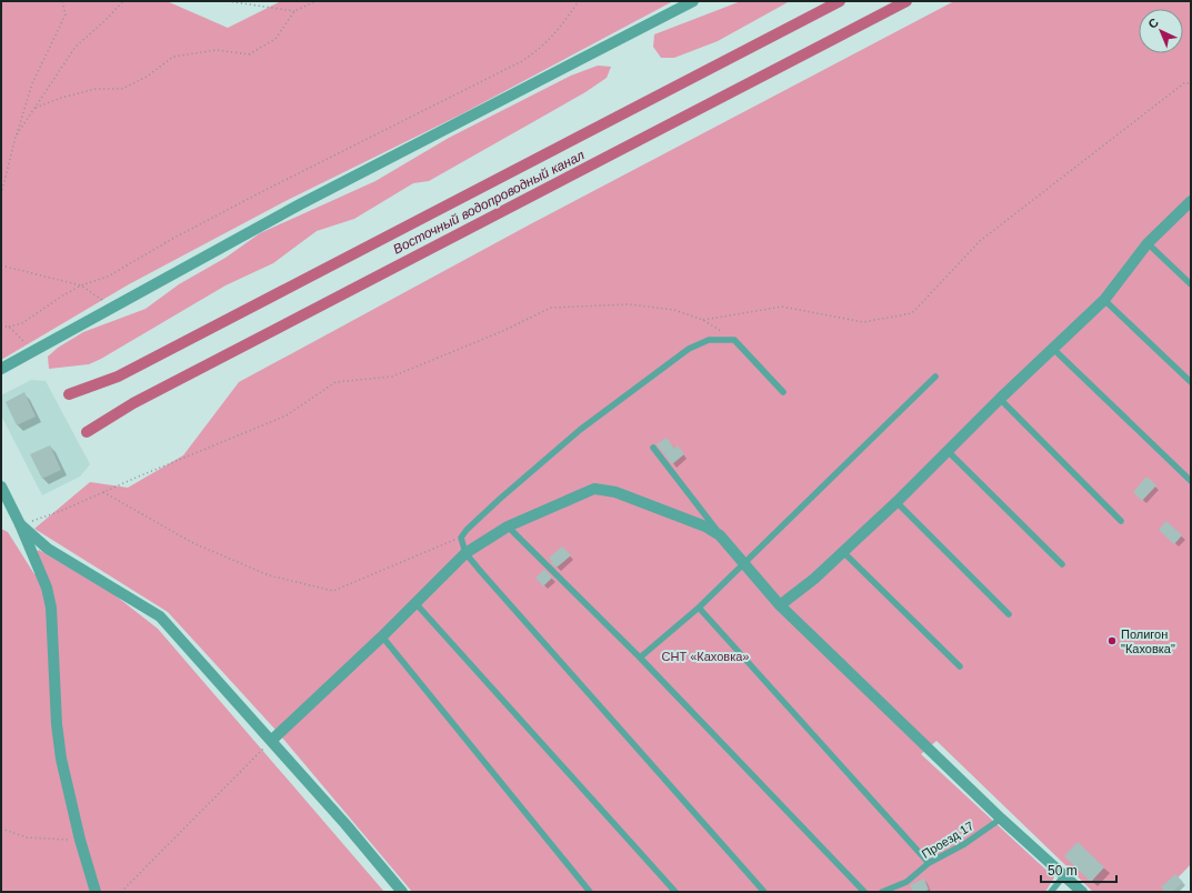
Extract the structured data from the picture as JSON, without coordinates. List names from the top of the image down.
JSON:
{
  "streets": {
    "lane": ["Проезд 17"]
  },
  "water": ["Восточный водопроводный канал"],
  "parks": ["СНТ «Каховка»"],
  "places": ["Полигон \"Каховка\""],
  "scale_bar": "50 m",
  "north": "top left"
}
